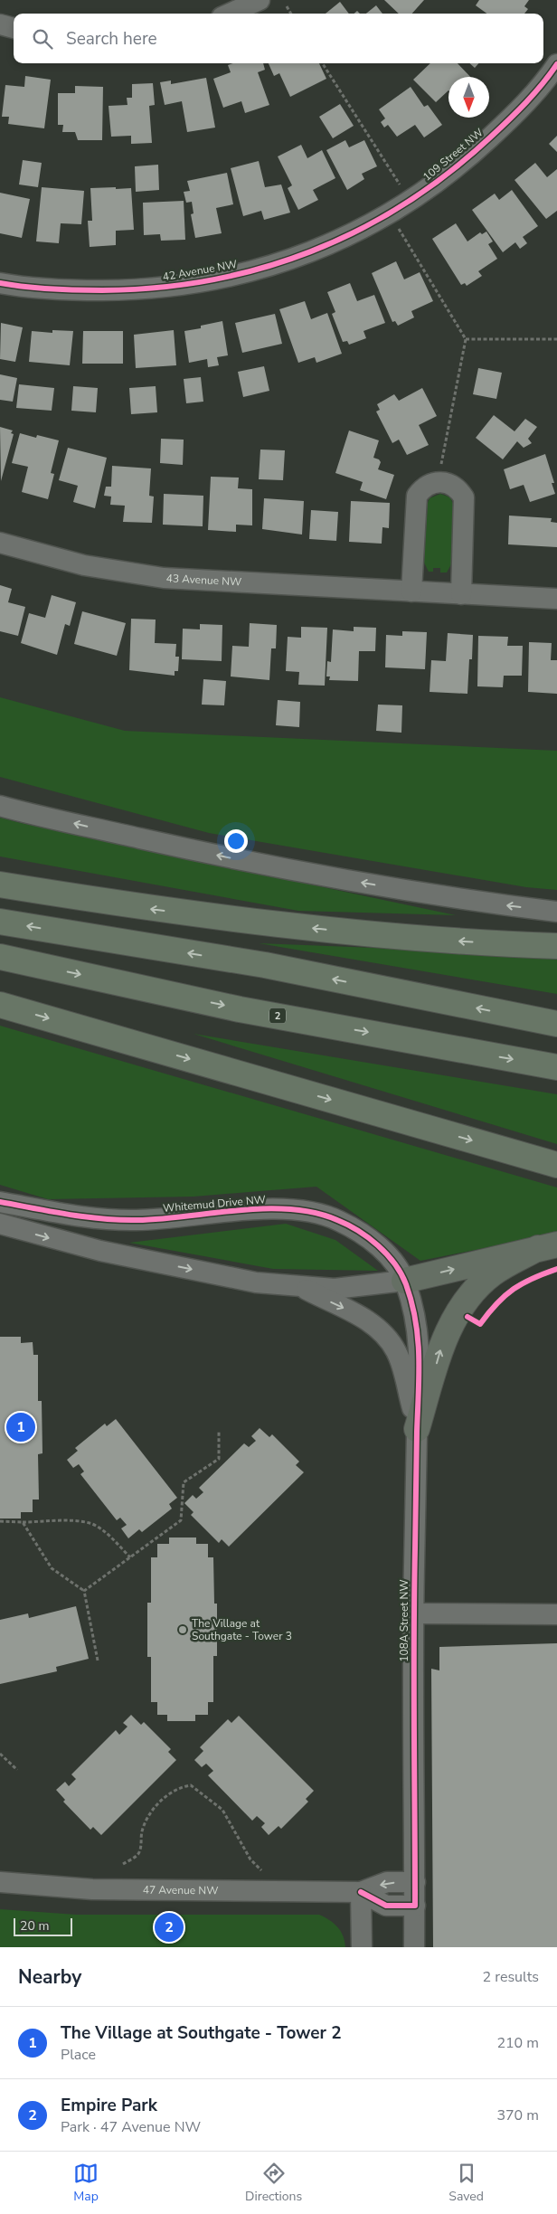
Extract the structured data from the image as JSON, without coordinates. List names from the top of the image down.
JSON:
{
  "streets": {
    "highway": ["2"],
    "street": [
      "109 Street NW",
      "42 Avenue NW",
      "43 Avenue NW",
      "Whitemud Drive NW",
      "108A Street NW",
      "47 Avenue NW"
    ]
  },
  "crossings": [
    ["109 Street NW", "42 Avenue NW"],
    ["Whitemud Drive NW", "108A Street NW"]
  ],
  "places": ["The Village at Southgate - Tower 3"],
  "scale_bar": "20 m",
  "north": "bottom",
  "page": {
    "search": "Search here",
    "pins": ["1", "2"],
    "scale": "20 m",
    "heading": ["Nearby", "2 results"],
    "list": [
      {
        "mark": "1",
        "name": "The Village at Southgate - Tower 2",
        "note": "Place",
        "value": "210 m"
      },
      {
        "mark": "2",
        "name": "Empire Park",
        "note": "Park · 47 Avenue NW",
        "value": "370 m"
      }
    ],
    "nav": ["Map", "Directions", "Saved"]
  }
}
